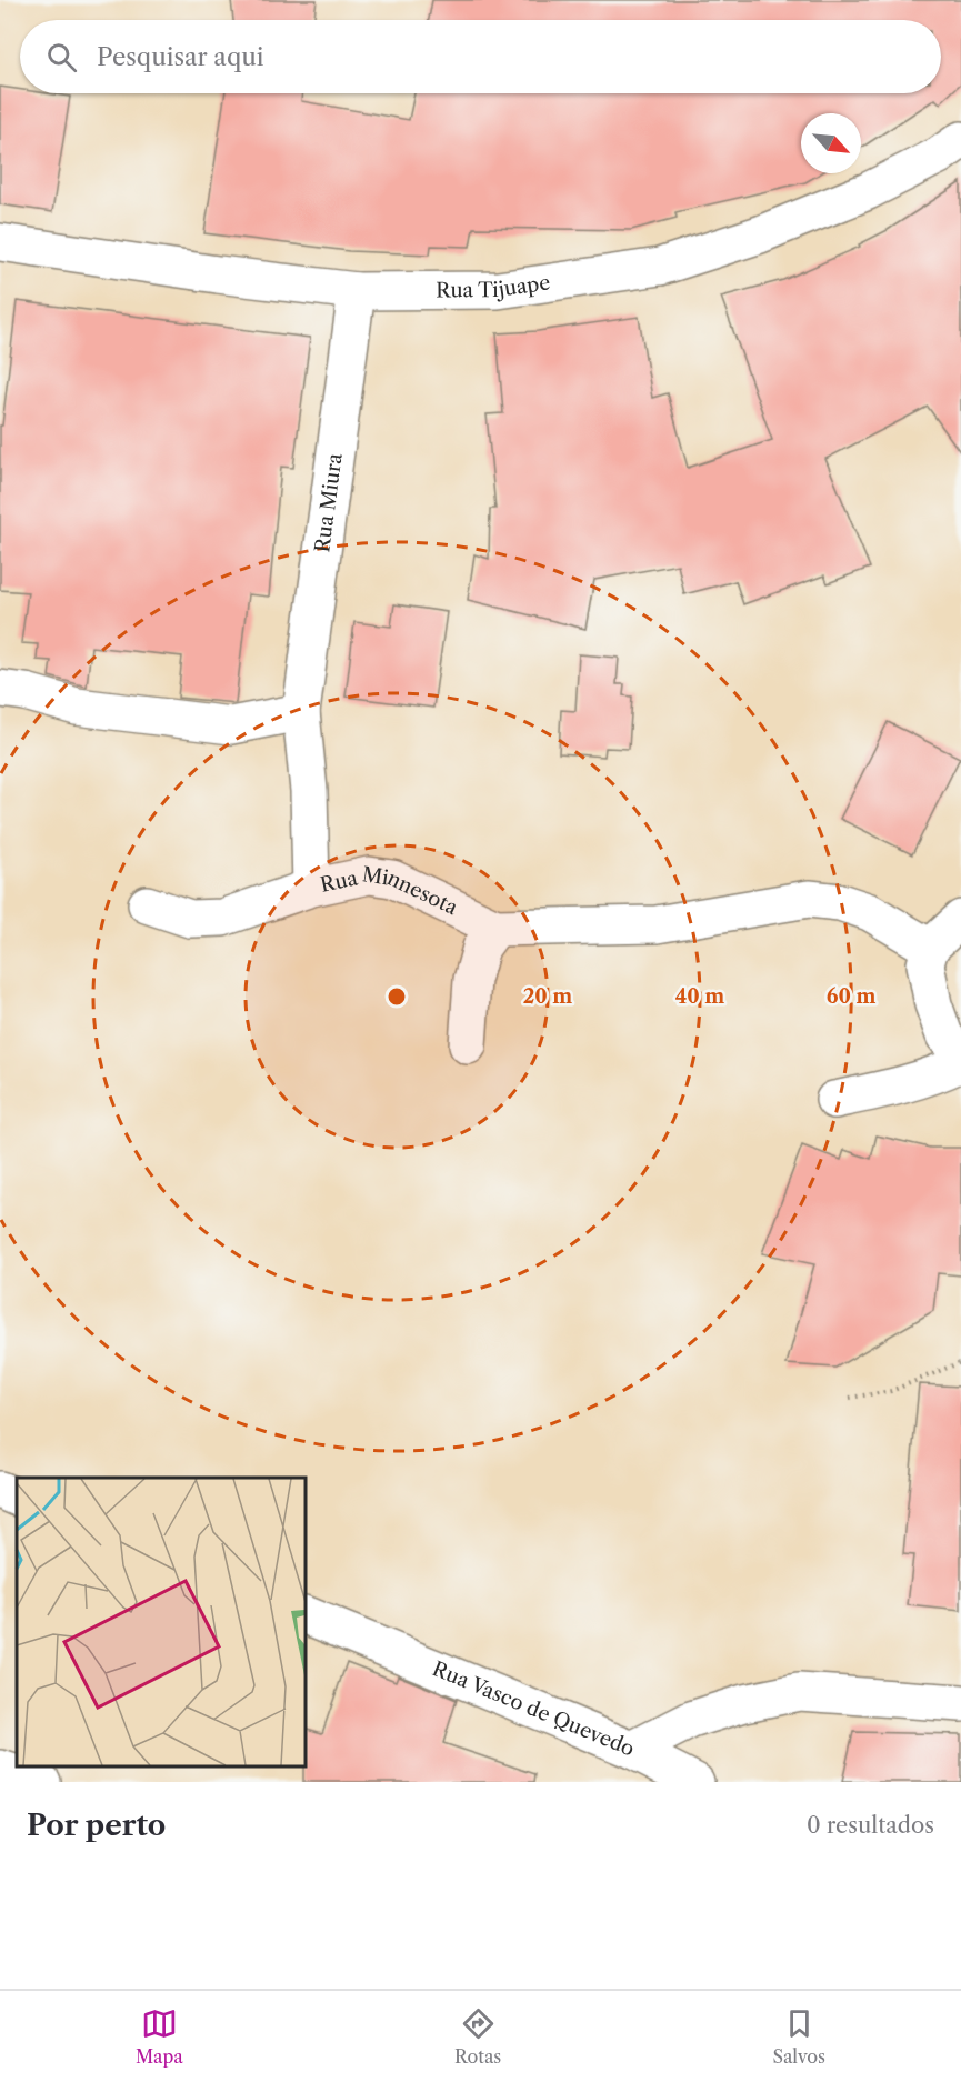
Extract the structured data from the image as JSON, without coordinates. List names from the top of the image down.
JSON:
{
  "streets": {
    "street": [
      "Rua Tijuape",
      "Rua Miura",
      "Rua Minnesota",
      "Rua Vasco de Quevedo"
    ]
  },
  "crossings": [
    ["Rua Tijuape", "Rua Miura"],
    ["Rua Miura", "Rua Minnesota"]
  ],
  "north": "bottom right",
  "page": {
    "search": "Pesquisar aqui",
    "heading": ["Por perto", "0 resultados"],
    "nav": ["Mapa", "Rotas", "Salvos"]
  },
  "rings": ["20 m", "40 m", "60 m"]
}
